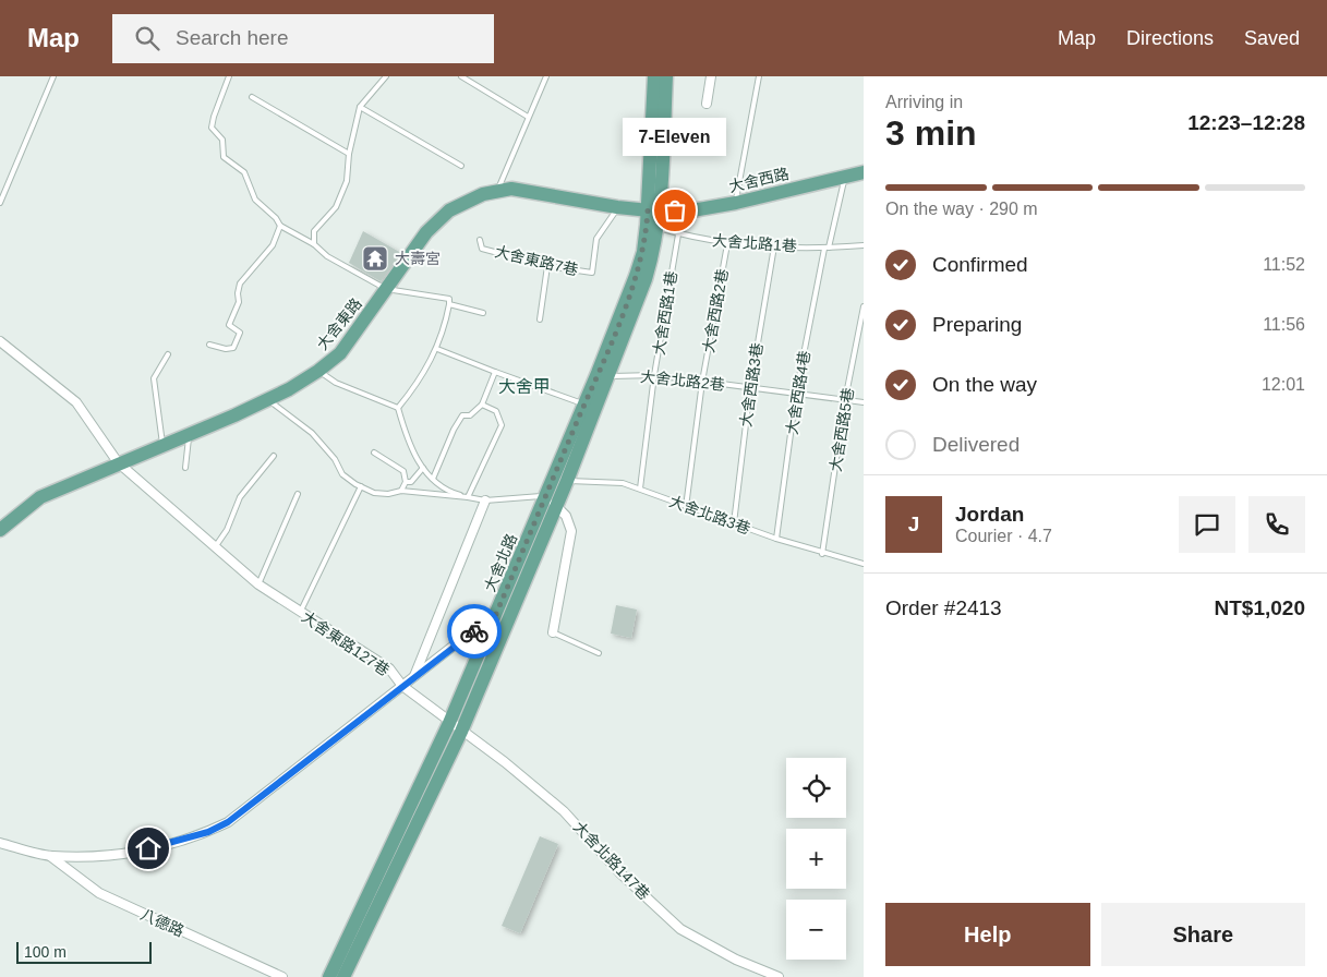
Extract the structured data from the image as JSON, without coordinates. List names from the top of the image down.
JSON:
{
  "streets": {
    "main road": ["大舍西路", "大舍東路", "大舍北路"],
    "street": ["大舍東路127巷", "大舍北路147巷", "八德路"],
    "lane": [
      "大舍北路1巷",
      "大舍東路7巷",
      "大舍西路2巷",
      "大舍西路1巷",
      "大舍北路2巷",
      "大舍西路3巷",
      "大舍西路4巷",
      "大舍西路5巷",
      "大舍北路3巷"
    ]
  },
  "crossings": [
    ["大舍西路", "大舍東路"],
    ["大舍西路", "大舍西路4巷"],
    ["大舍西路", "大舍北路"],
    ["大舍北路1巷", "大舍西路2巷"],
    ["大舍北路1巷", "大舍西路1巷"],
    ["大舍北路1巷", "大舍西路3巷"],
    ["大舍北路1巷", "大舍西路4巷"],
    ["大舍北路1巷", "大舍北路"],
    ["大舍東路7巷", "大舍東路"],
    ["大舍西路2巷", "大舍北路2巷"],
    ["大舍西路2巷", "大舍北路3巷"],
    ["大舍西路1巷", "大舍北路2巷"],
    ["大舍西路1巷", "大舍北路3巷"],
    ["大舍東路", "大舍北路"],
    ["大舍東路", "大舍東路127巷"],
    ["大舍北路2巷", "大舍西路3巷"],
    ["大舍北路2巷", "大舍西路4巷"],
    ["大舍北路2巷", "大舍西路5巷"],
    ["大舍北路2巷", "大舍北路"],
    ["大舍西路3巷", "大舍北路3巷"],
    ["大舍西路4巷", "大舍北路3巷"],
    ["大舍西路5巷", "大舍北路3巷"],
    ["大舍北路3巷", "大舍北路"],
    ["大舍北路", "大舍東路127巷"],
    ["大舍北路", "大舍北路147巷"],
    ["大舍東路127巷", "大舍北路147巷"]
  ],
  "districts": ["大舍甲"],
  "places": {
    "other": ["7-Eleven"],
    "temple": ["大壽宮"]
  },
  "scale_bar": "100 m",
  "page": {
    "header": "Map",
    "search": "Search here",
    "nav": ["Map", "Directions", "Saved"],
    "heading": ["3 min", "Arriving in", "12:23–12:28"],
    "panel": [
      "Jordan",
      "Courier · 4.7",
      "Order #2413",
      "NT$1,020"
    ],
    "bubble": "7-Eleven",
    "bar": "On the way · 290 m",
    "list": [
      ["Confirmed", "11:52"],
      ["Preparing", "11:56"],
      ["On the way", "12:01"],
      "Delivered"
    ],
    "round": "J",
    "map_buttons": ["+", "−"],
    "buttons": ["Help", "Share"],
    "scale": "100 m"
  }
}
